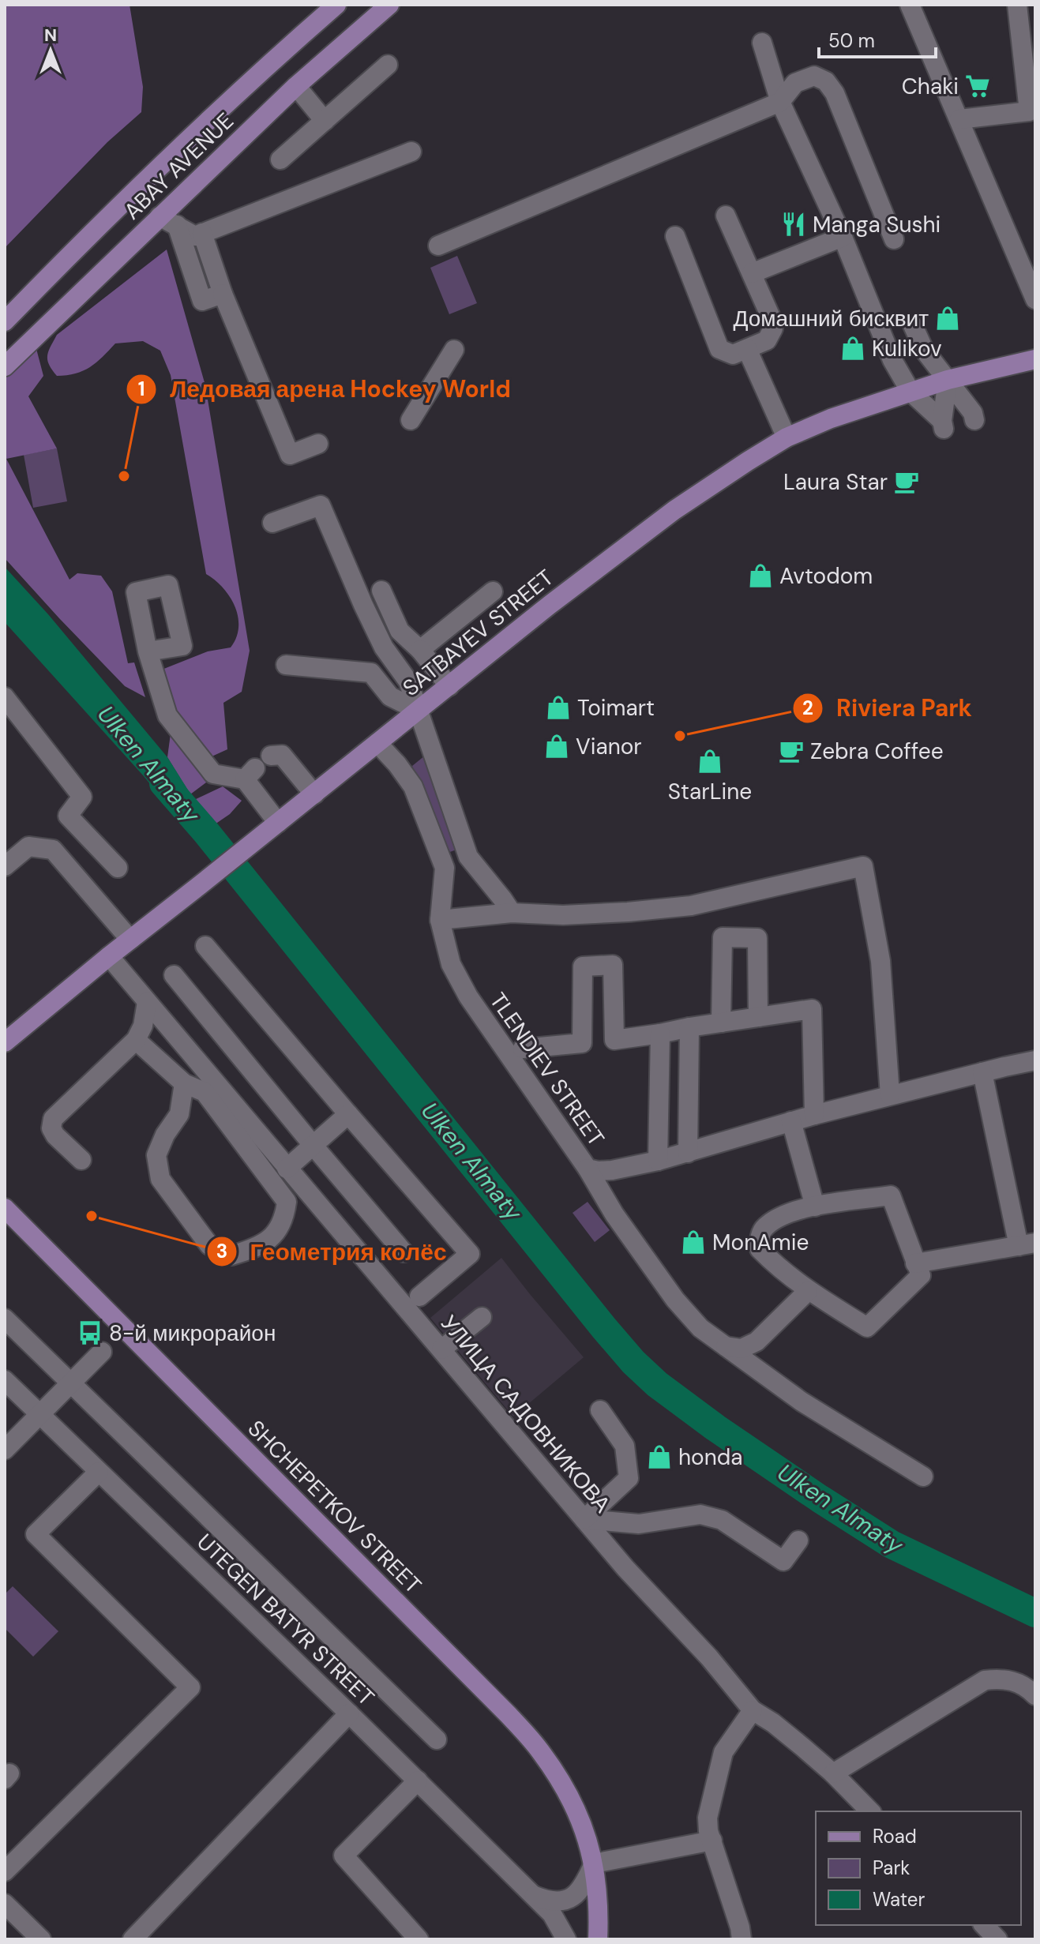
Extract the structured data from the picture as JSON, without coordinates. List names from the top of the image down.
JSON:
{
  "streets": {
    "main road": ["ABAY AVENUE", "SATBAYEV STREET", "SHCHEPETKOV STREET"],
    "street": ["TLENDIEV STREET", "УЛИЦА САДОВНИКОВА", "UTEGEN BATYR STREET"]
  },
  "crossings": [
    ["SATBAYEV STREET", "УЛИЦА САДОВНИКОВА"]
  ],
  "water": ["Ulken Almaty"],
  "places": {
    "supermarket": ["Chaki"],
    "restaurant": ["Manga Sushi"],
    "shop": [
      "Домашний бисквит",
      "Kulikov",
      "Avtodom",
      "Toimart",
      "Vianor",
      "StarLine",
      "MonAmie",
      "honda"
    ],
    "other": ["Ледовая арена Hockey World", "Riviera Park", "Геометрия колёс"],
    "cafe": ["Laura Star", "Zebra Coffee"],
    "bus stop": ["8-й микрорайон"]
  },
  "legend": ["Road", "Park", "Water"],
  "scale_bar": "50 m",
  "north": "top"
}
